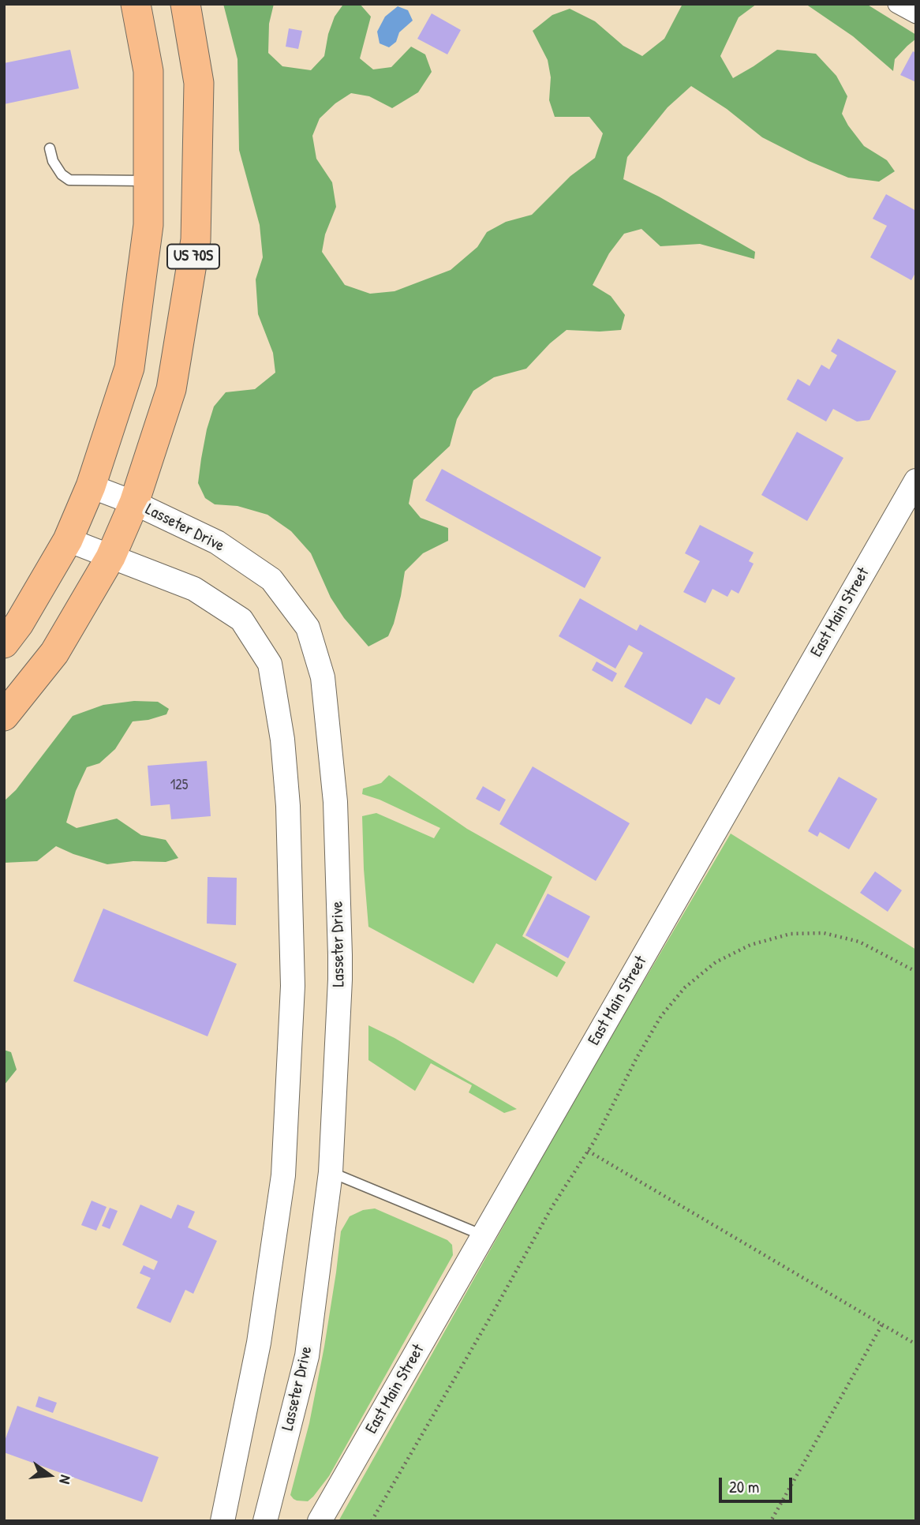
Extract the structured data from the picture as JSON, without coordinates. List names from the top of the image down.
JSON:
{
  "streets": {
    "main road": ["US 70S"],
    "street": ["Lasseter Drive", "East Main Street"]
  },
  "crossings": [
    ["US 70S", "Lasseter Drive"]
  ],
  "house_numbers": ["125"],
  "scale_bar": "20 m",
  "north": "right"
}
